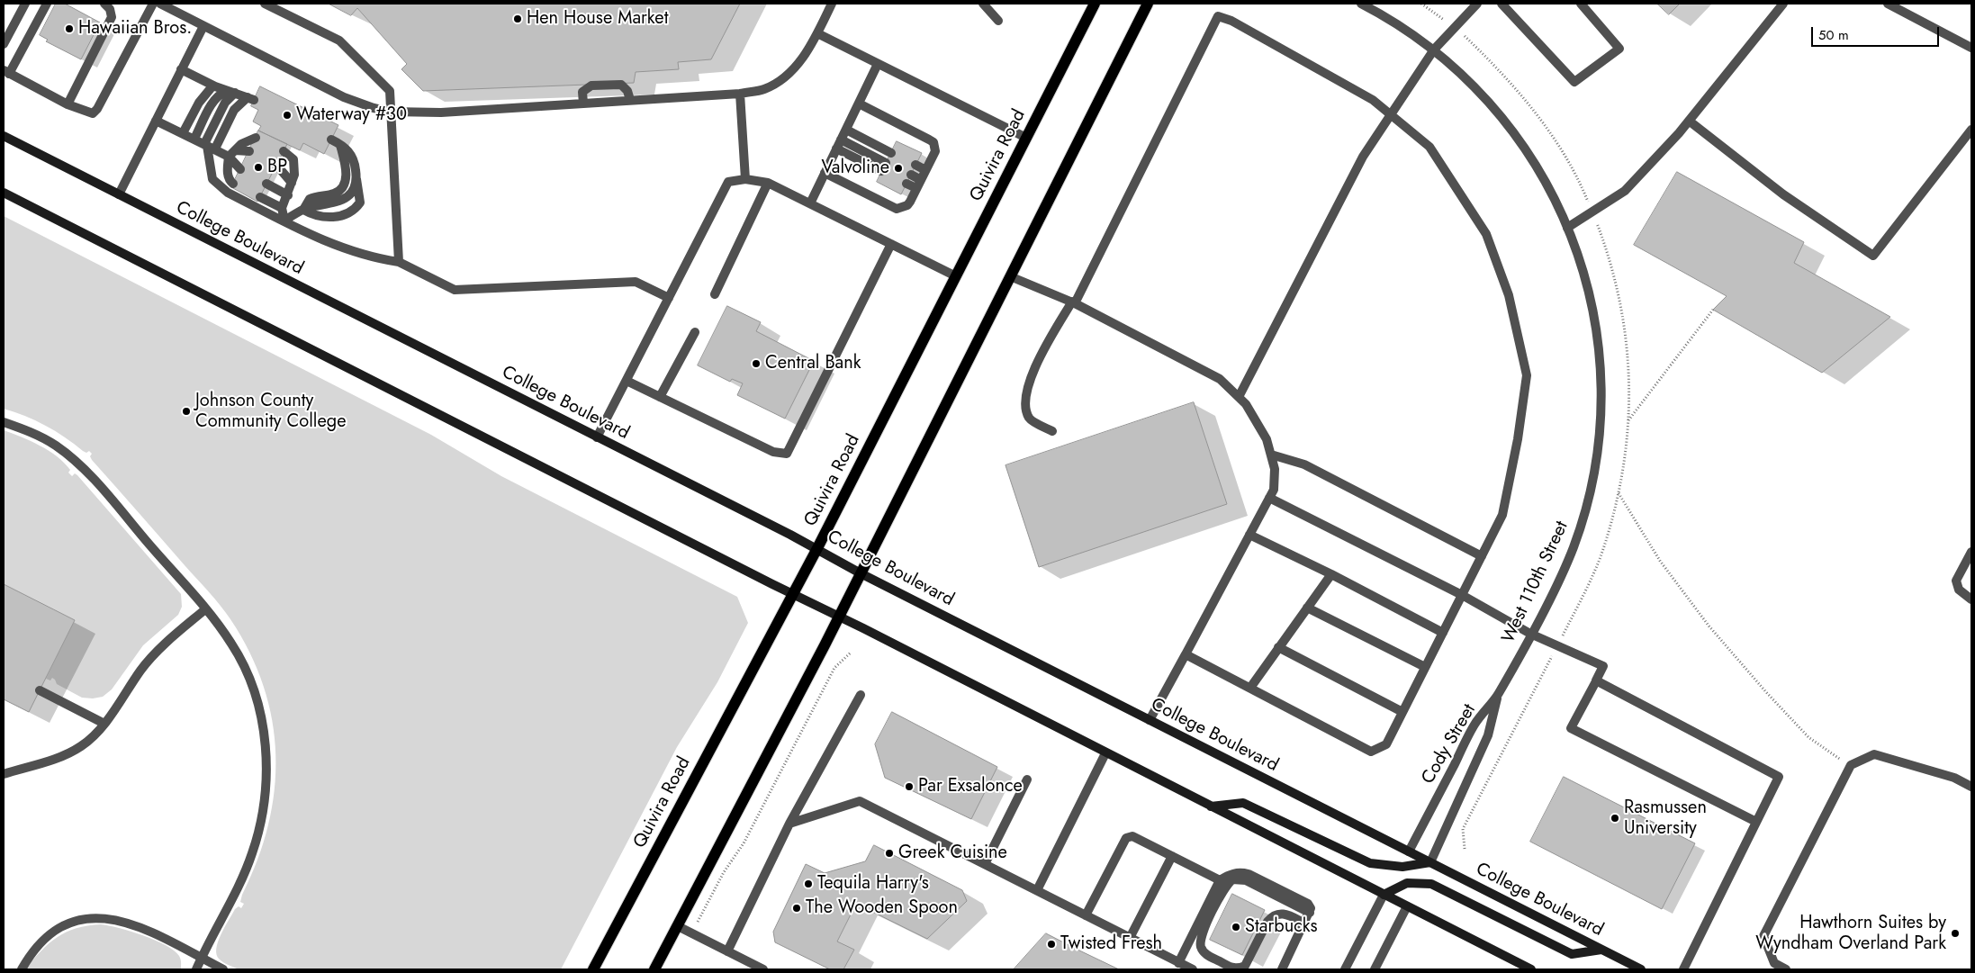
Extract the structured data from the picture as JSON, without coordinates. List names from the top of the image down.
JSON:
{
  "streets": {
    "main road": ["Quivira Road", "College Boulevard"],
    "street": ["West 110th Street", "Cody Street"]
  },
  "crossings": [
    ["Quivira Road", "College Boulevard"],
    ["College Boulevard", "Cody Street"],
    ["West 110th Street", "Cody Street"]
  ],
  "places": [
    "Hen House Market",
    "Hawaiian Bros.",
    "Waterway #30",
    "BP",
    "Valvoline",
    "Central Bank",
    "Johnson County Community College",
    "Par Exsalonce",
    "Rasmussen University",
    "Greek Cuisine",
    "Tequila Harry's",
    "The Wooden Spoon",
    "Starbucks",
    "Hawthorn Suites by Wyndham Overland Park",
    "Twisted Fresh"
  ],
  "scale_bar": "50 m"
}
